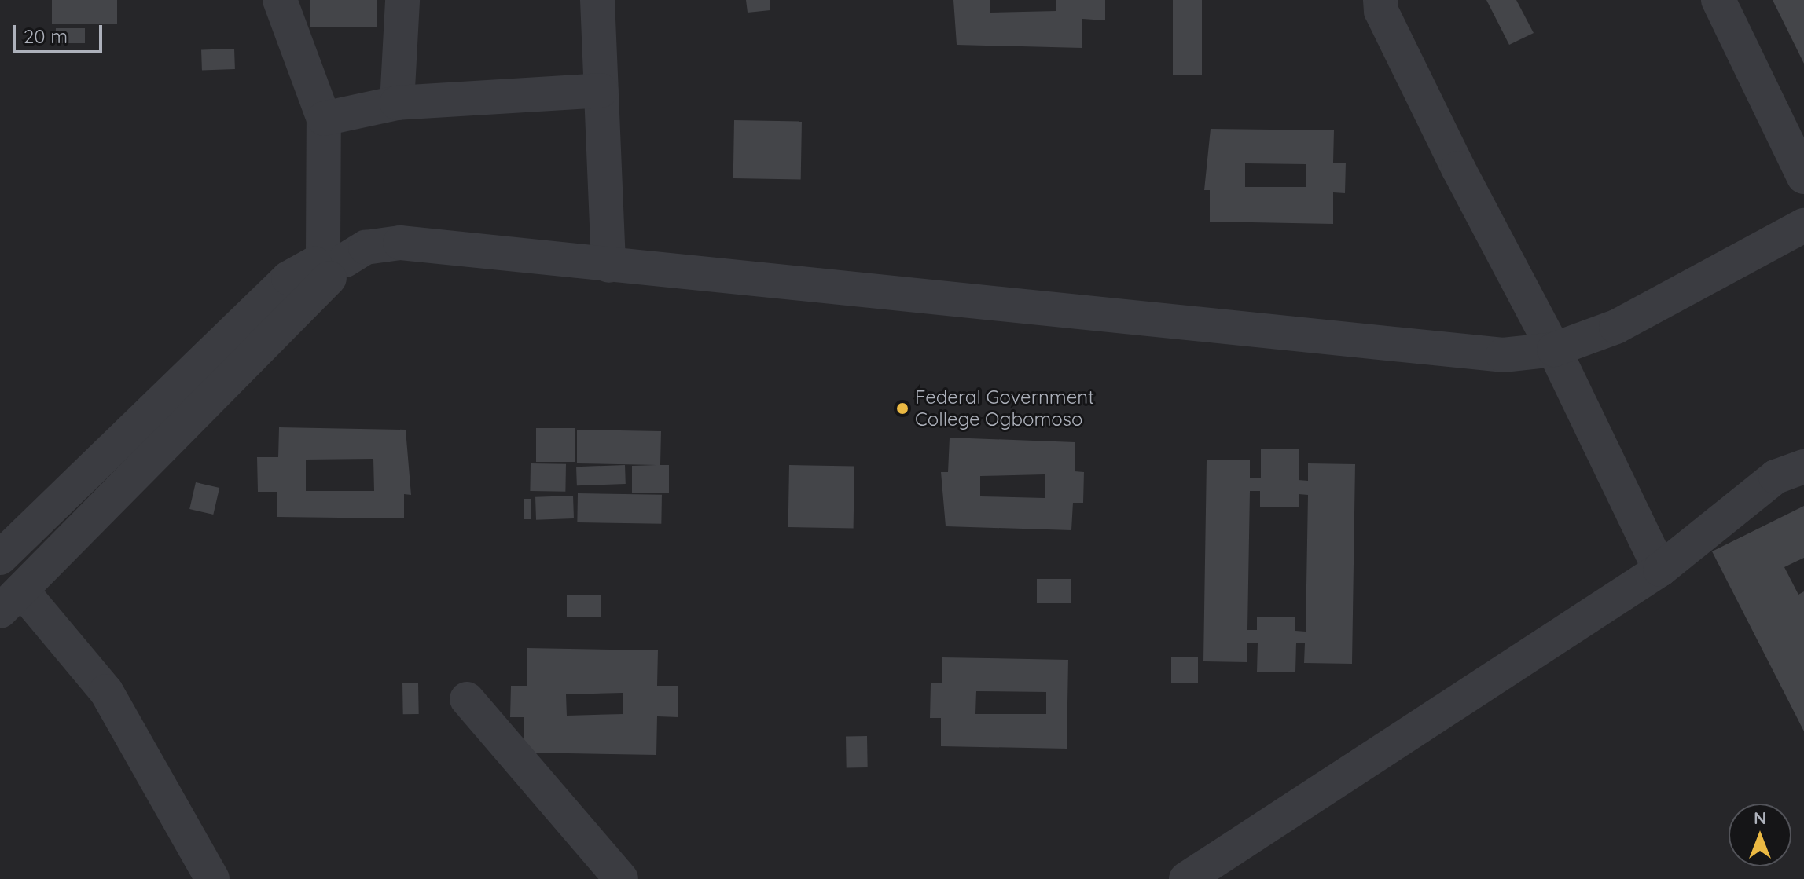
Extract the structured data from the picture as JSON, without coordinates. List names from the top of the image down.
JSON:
{
  "places": ["Federal Government College Ogbomoso"],
  "scale_bar": "20 m",
  "north": "top"
}
